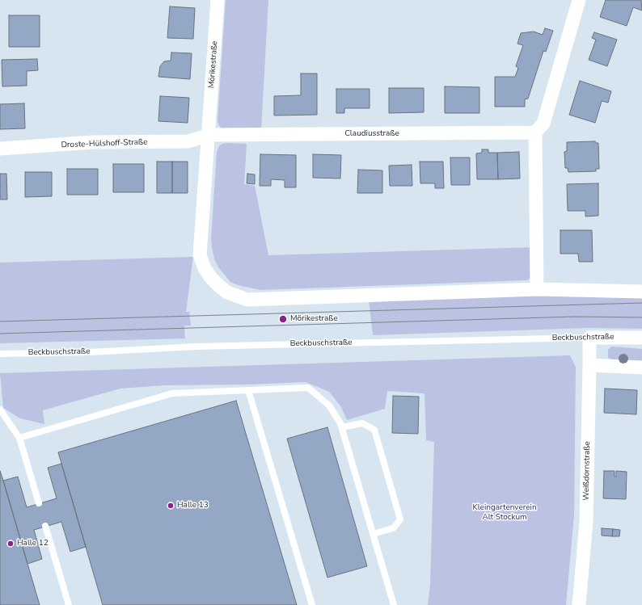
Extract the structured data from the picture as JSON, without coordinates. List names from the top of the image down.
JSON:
{
  "streets": {
    "street": [
      "Mörikestraße",
      "Claudiusstraße",
      "Droste-Hülshoff-Straße",
      "Beckbuschstraße",
      "Weißdornstraße"
    ]
  },
  "crossings": [
    ["Mörikestraße", "Claudiusstraße"],
    ["Mörikestraße", "Droste-Hülshoff-Straße"],
    ["Claudiusstraße", "Droste-Hülshoff-Straße"],
    ["Beckbuschstraße", "Weißdornstraße"]
  ],
  "parks": ["Kleingartenverein Alt Stockum"],
  "places": ["Mörikestraße", "Halle 13", "Halle 12"]
}
